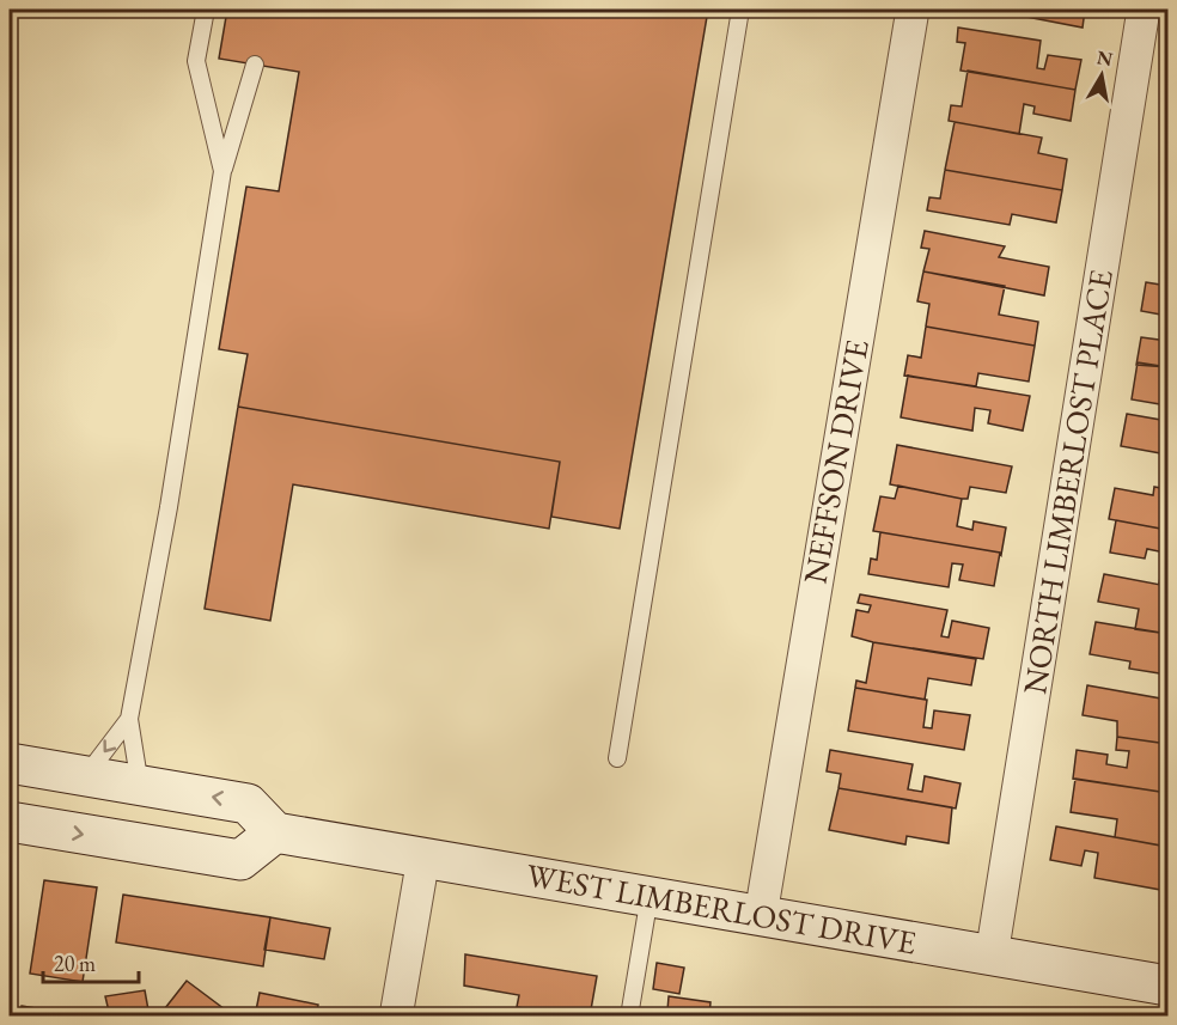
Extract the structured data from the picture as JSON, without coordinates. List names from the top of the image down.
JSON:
{
  "streets": {
    "street": ["NEFFSON DRIVE", "NORTH LIMBERLOST PLACE", "WEST LIMBERLOST DRIVE"]
  },
  "crossings": [
    ["NEFFSON DRIVE", "WEST LIMBERLOST DRIVE"],
    ["NORTH LIMBERLOST PLACE", "WEST LIMBERLOST DRIVE"]
  ],
  "scale_bar": "20 m",
  "north": "top"
}
